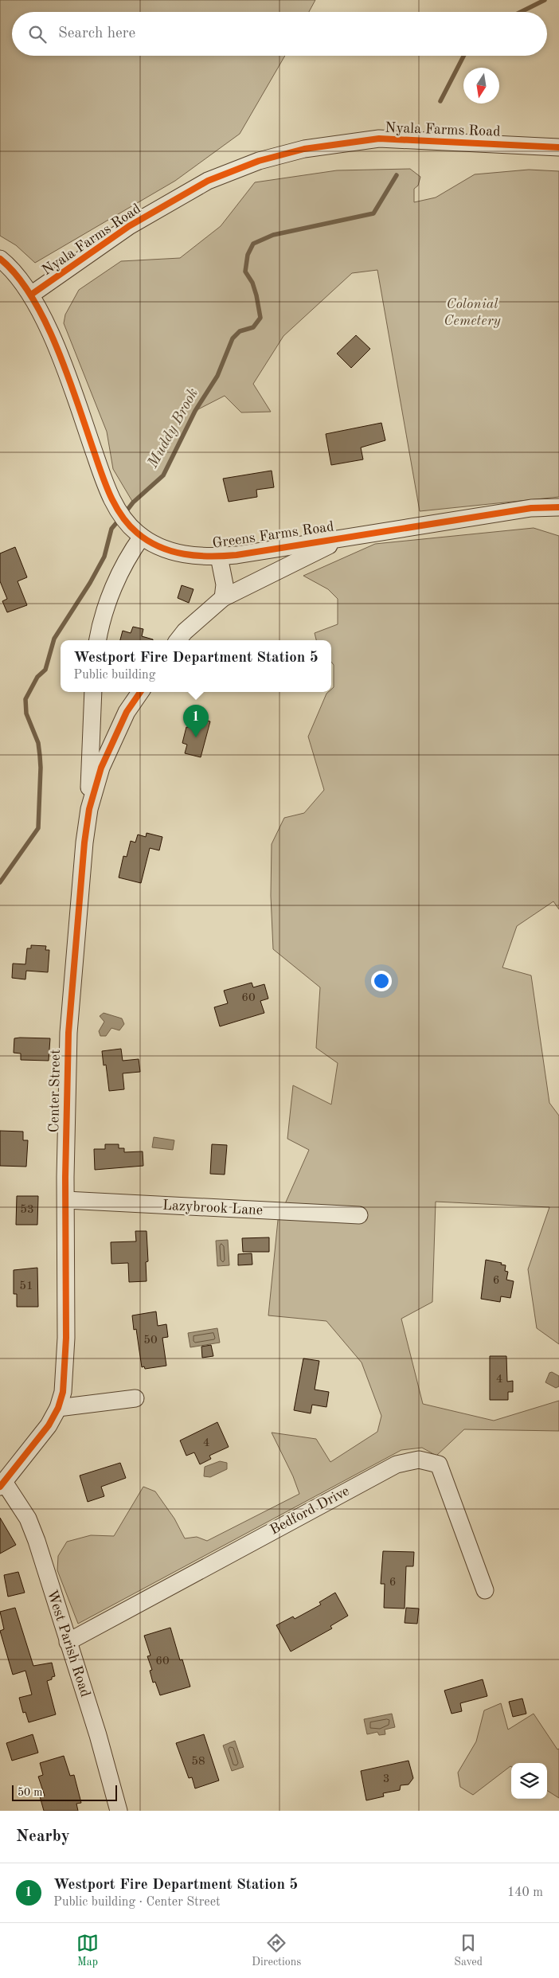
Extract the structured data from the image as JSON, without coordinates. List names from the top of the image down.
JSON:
{
  "streets": {
    "street": [
      "Nyala Farms Road",
      "Greens Farms Road",
      "Center Street",
      "Lazybrook Lane",
      "Bedford Drive",
      "West Parish Road"
    ]
  },
  "crossings": [
    ["Nyala Farms Road", "Greens Farms Road"],
    ["Center Street", "Lazybrook Lane"],
    ["Center Street", "West Parish Road"],
    ["Bedford Drive", "West Parish Road"]
  ],
  "water": ["Muddy Brook"],
  "parks": ["Colonial Cemetery"],
  "house_numbers": [
    "60",
    "53",
    "6",
    "51",
    "50",
    "4",
    "4",
    "6",
    "60",
    "58",
    "3"
  ],
  "scale_bar": "50 m",
  "north": "bottom",
  "page": {
    "search": "Search here",
    "popup": ["Westport Fire Department Station 5", "Public building"],
    "pins": "1",
    "scale": "50 m",
    "heading": "Nearby",
    "list": [
      {
        "mark": "1",
        "name": "Westport Fire Department Station 5",
        "note": "Public building · Center Street",
        "value": "140 m"
      }
    ],
    "nav": ["Map", "Directions", "Saved"]
  }
}
